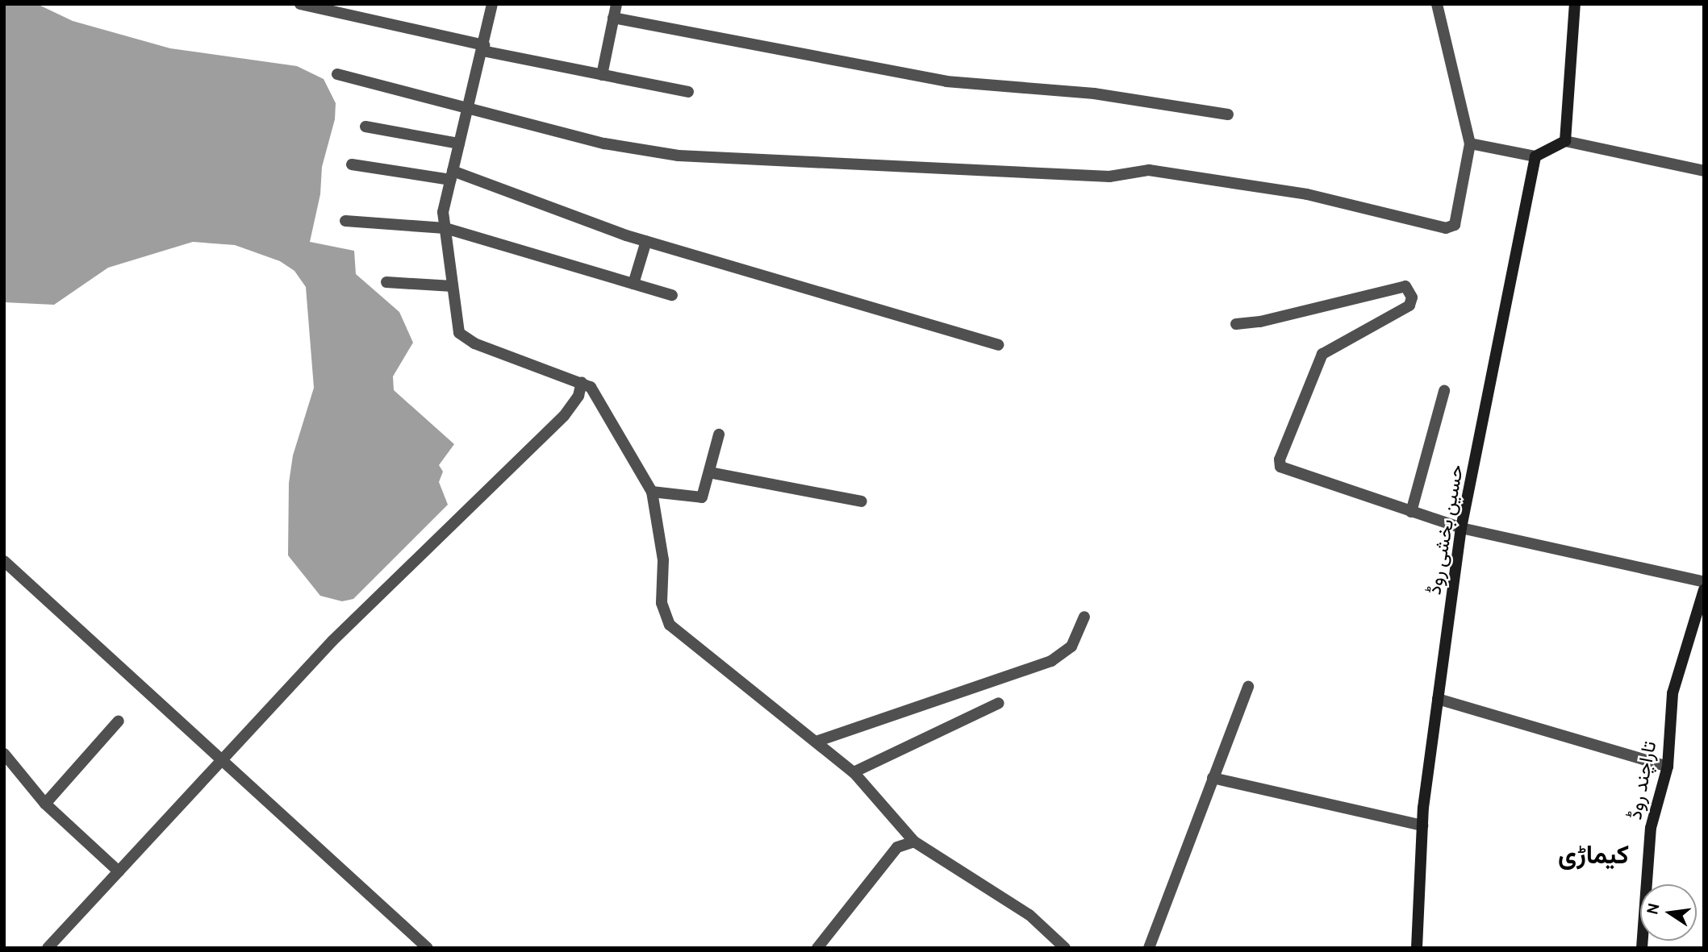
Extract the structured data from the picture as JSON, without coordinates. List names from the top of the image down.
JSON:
{
  "streets": {
    "street": ["حسین بخشی روڈ", "تاراچند روڈ"]
  },
  "districts": ["کیماڑی"],
  "north": "left"
}
